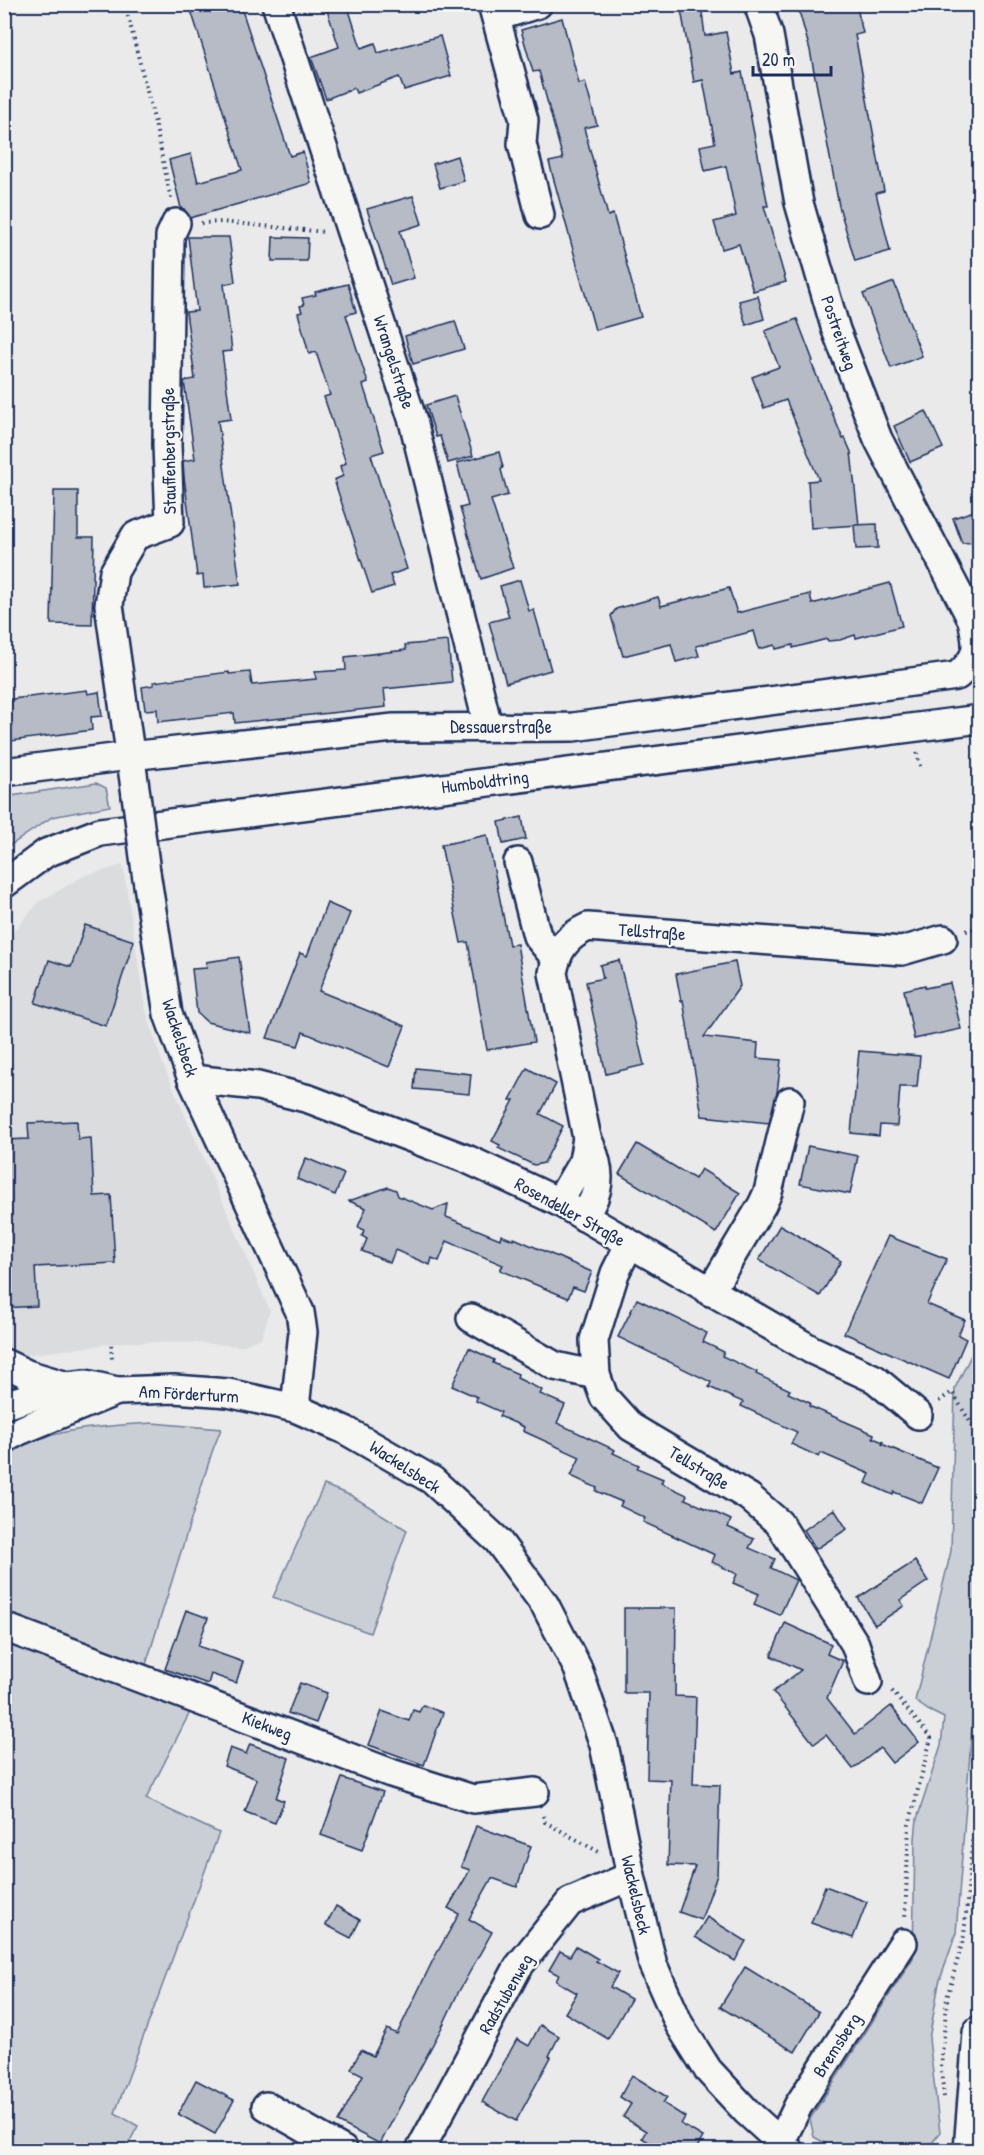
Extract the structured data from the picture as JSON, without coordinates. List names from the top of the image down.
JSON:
{
  "streets": {
    "street": [
      "Postreitweg",
      "Wrangelstraße",
      "Stauffenbergstraße",
      "Dessauerstraße",
      "Humboldtring",
      "Tellstraße",
      "Wackelsbeck",
      "Rosendeller Straße",
      "Am Förderturm",
      "Kiekweg",
      "Radstubenweg",
      "Bremsberg"
    ]
  },
  "crossings": [
    ["Postreitweg", "Dessauerstraße"],
    ["Wrangelstraße", "Dessauerstraße"],
    ["Stauffenbergstraße", "Dessauerstraße"],
    ["Stauffenbergstraße", "Wackelsbeck"],
    ["Dessauerstraße", "Wackelsbeck"],
    ["Tellstraße", "Rosendeller Straße"],
    ["Wackelsbeck", "Rosendeller Straße"],
    ["Wackelsbeck", "Am Förderturm"],
    ["Wackelsbeck", "Radstubenweg"],
    ["Wackelsbeck", "Bremsberg"]
  ],
  "scale_bar": "20 m"
}
